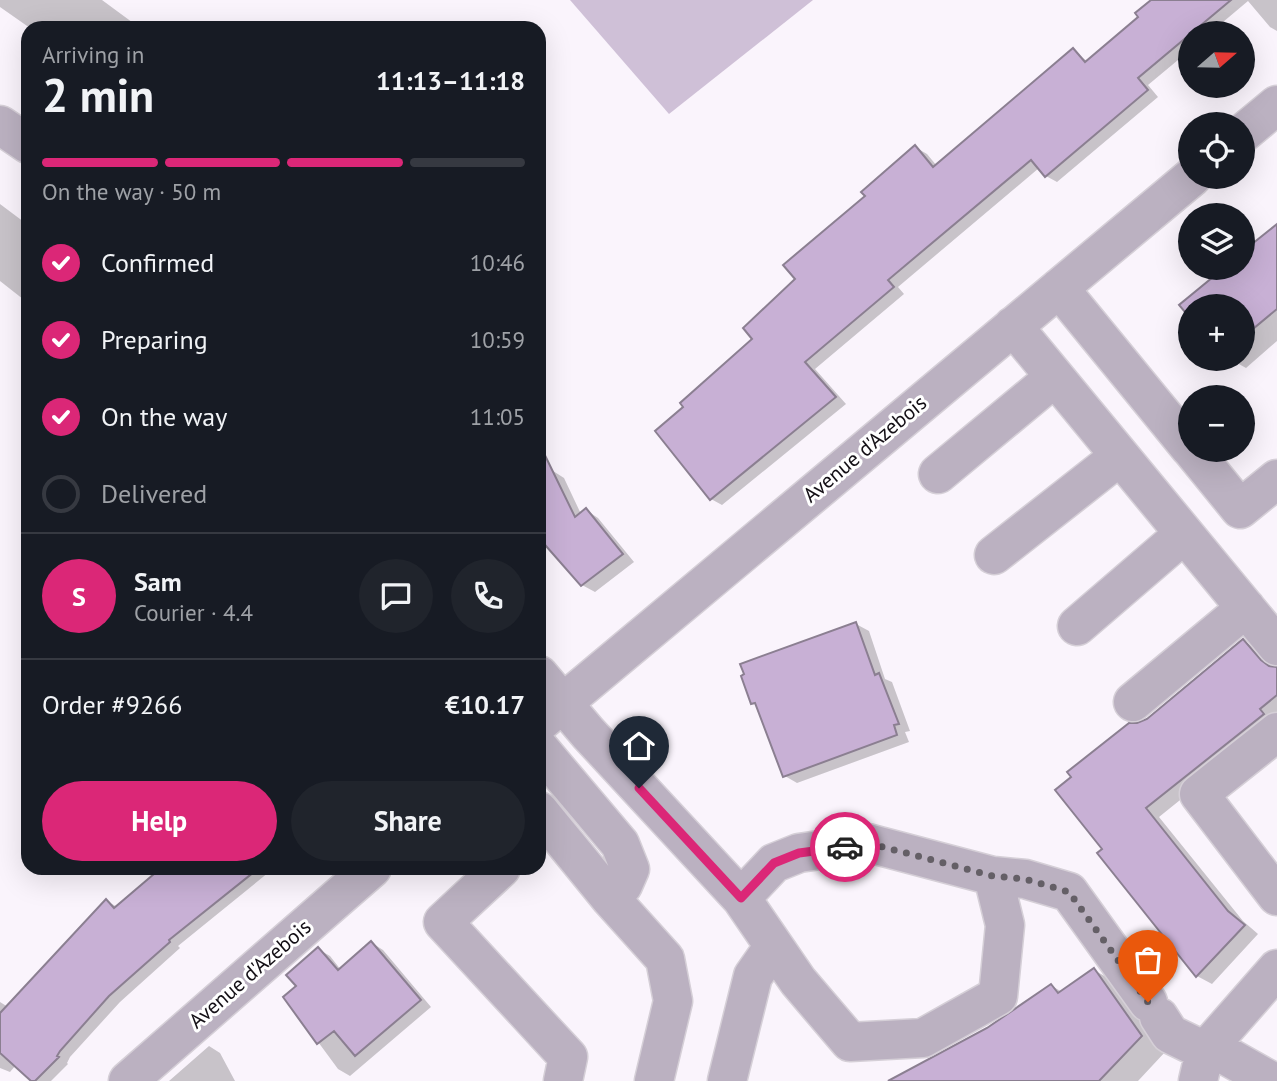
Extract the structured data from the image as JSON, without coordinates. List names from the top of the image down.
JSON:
{
  "streets": {
    "street": ["Avenue d'Azebois"]
  },
  "north": "right",
  "page": {
    "map_buttons": ["+", "−"],
    "heading": ["2 min", "Arriving in", "11:13–11:18"],
    "panel": [
      "Sam",
      "Courier · 4.4",
      "Order #9266",
      "€10.17"
    ],
    "bar": "On the way · 50 m",
    "list": [
      ["Confirmed", "10:46"],
      ["Preparing", "10:59"],
      ["On the way", "11:05"],
      "Delivered"
    ],
    "round": "S",
    "buttons": ["Help", "Share"]
  }
}
